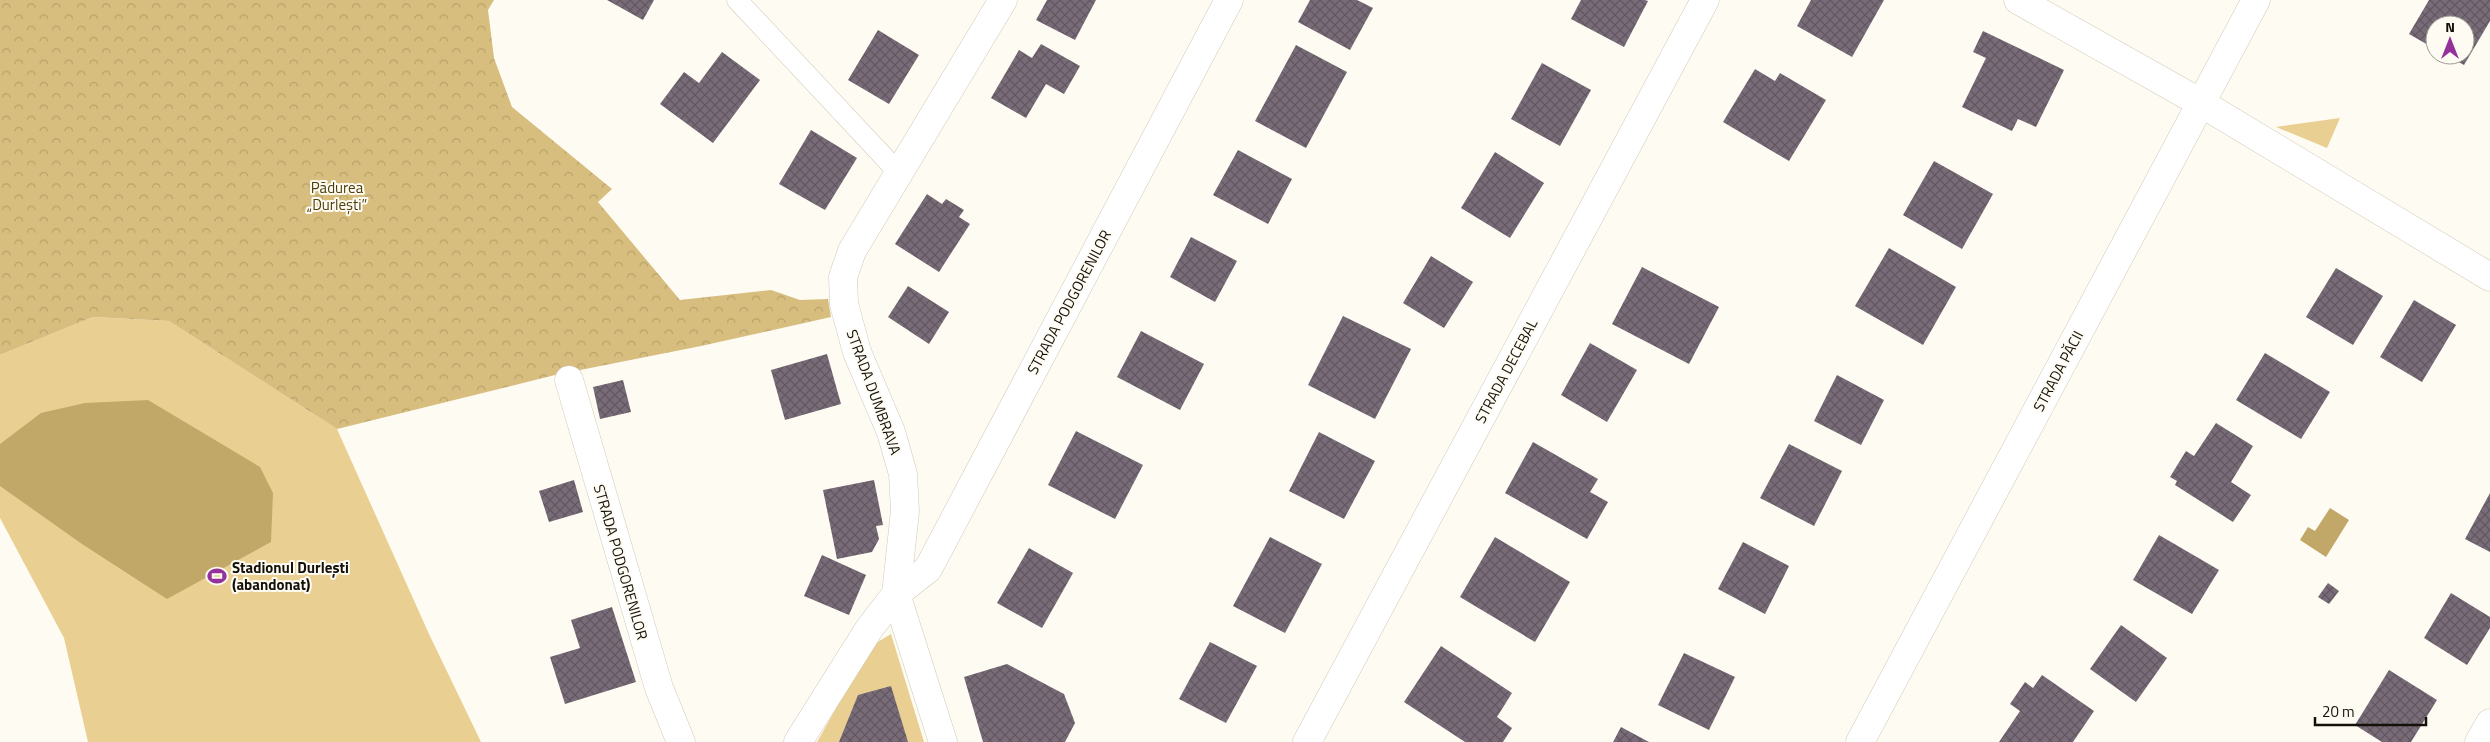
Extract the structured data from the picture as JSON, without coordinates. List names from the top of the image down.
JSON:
{
  "streets": {
    "street": [
      "STRADA PODGORENILOR",
      "STRADA DECEBAL",
      "STRADA PĂCII",
      "STRADA DUMBRAVA"
    ]
  },
  "crossings": [
    ["STRADA PODGORENILOR", "STRADA DUMBRAVA"]
  ],
  "parks": ["Pădurea „Durlești”"],
  "places": {
    "sports": ["Stadionul Durlești (abandonat)"]
  },
  "scale_bar": "20 m",
  "north": "top"
}
